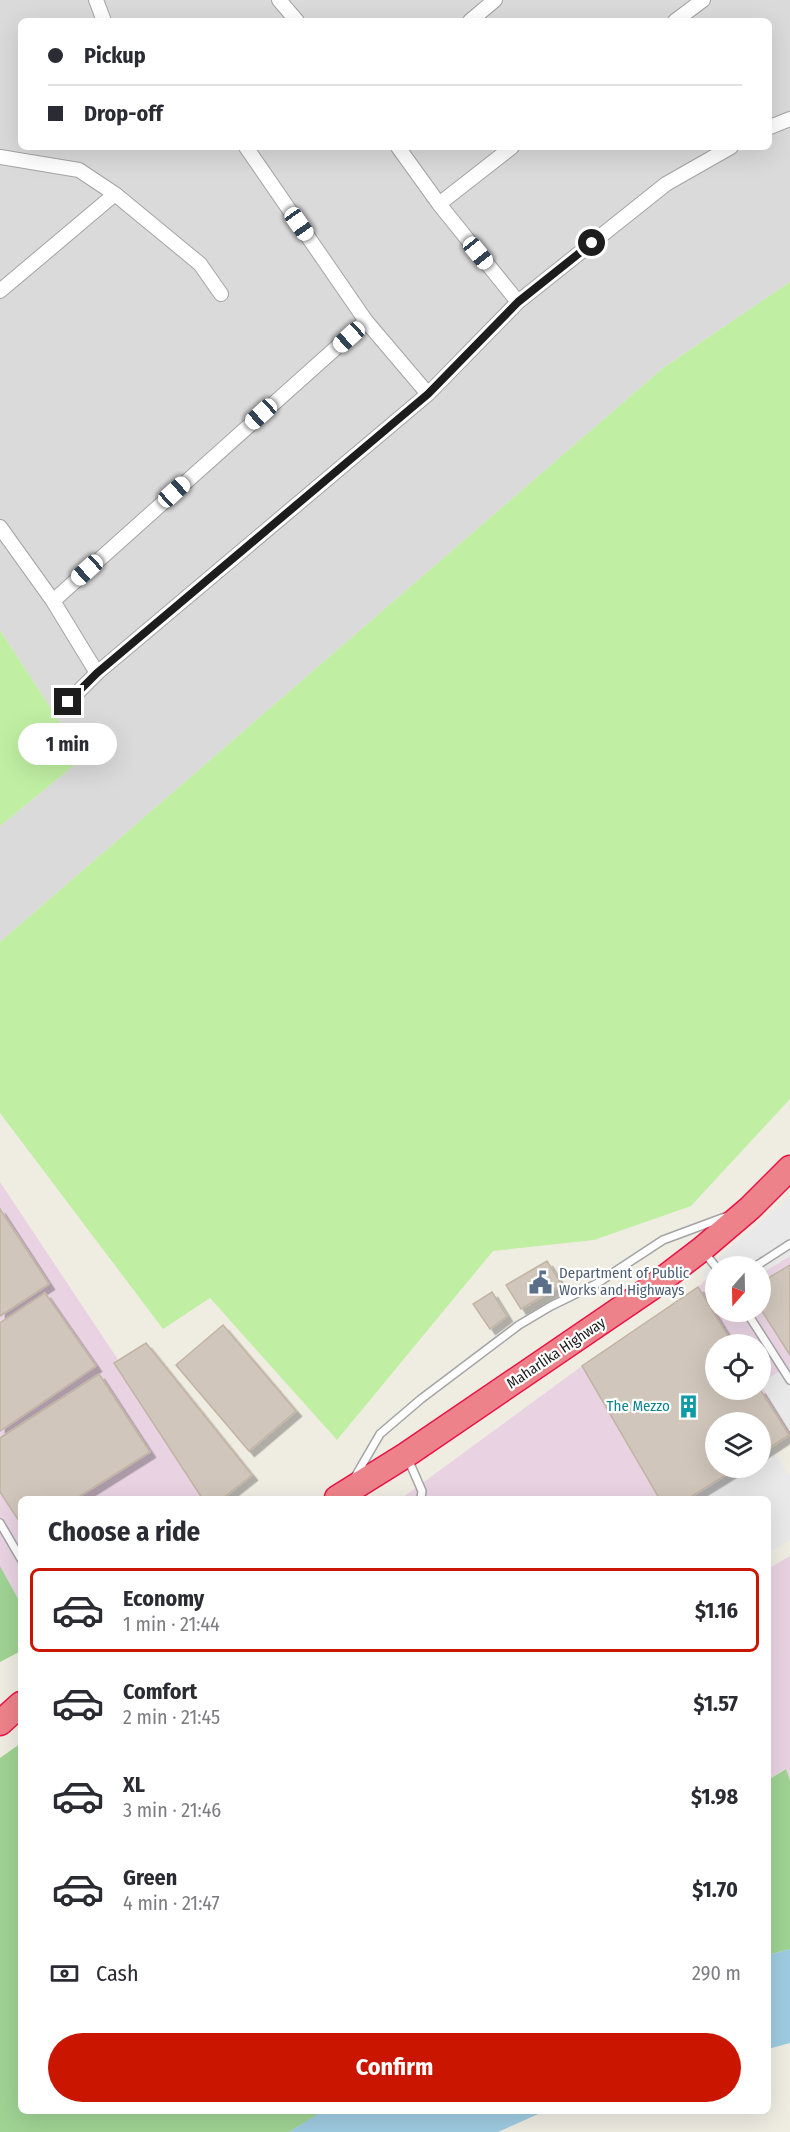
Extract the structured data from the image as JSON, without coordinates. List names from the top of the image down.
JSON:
{
  "streets": {
    "highway": ["Maharlika Highway"]
  },
  "places": {
    "public building": ["Department of Public Works and Highways"],
    "building": ["The Mezzo"]
  },
  "north": "bottom",
  "page": {
    "banner": ["Pickup", "Drop-off"],
    "bubble": "1 min",
    "heading": "Choose a ride",
    "list": [
      {
        "name": "Economy",
        "note": "1 min · 21:44",
        "value": "$1.16"
      },
      {
        "name": "Comfort",
        "note": "2 min · 21:45",
        "value": "$1.57"
      },
      {
        "name": "XL",
        "note": "3 min · 21:46",
        "value": "$1.98"
      },
      {
        "name": "Green",
        "note": "4 min · 21:47",
        "value": "$1.70"
      }
    ],
    "pay": ["Cash", "290 m"],
    "buttons": "Confirm"
  }
}
